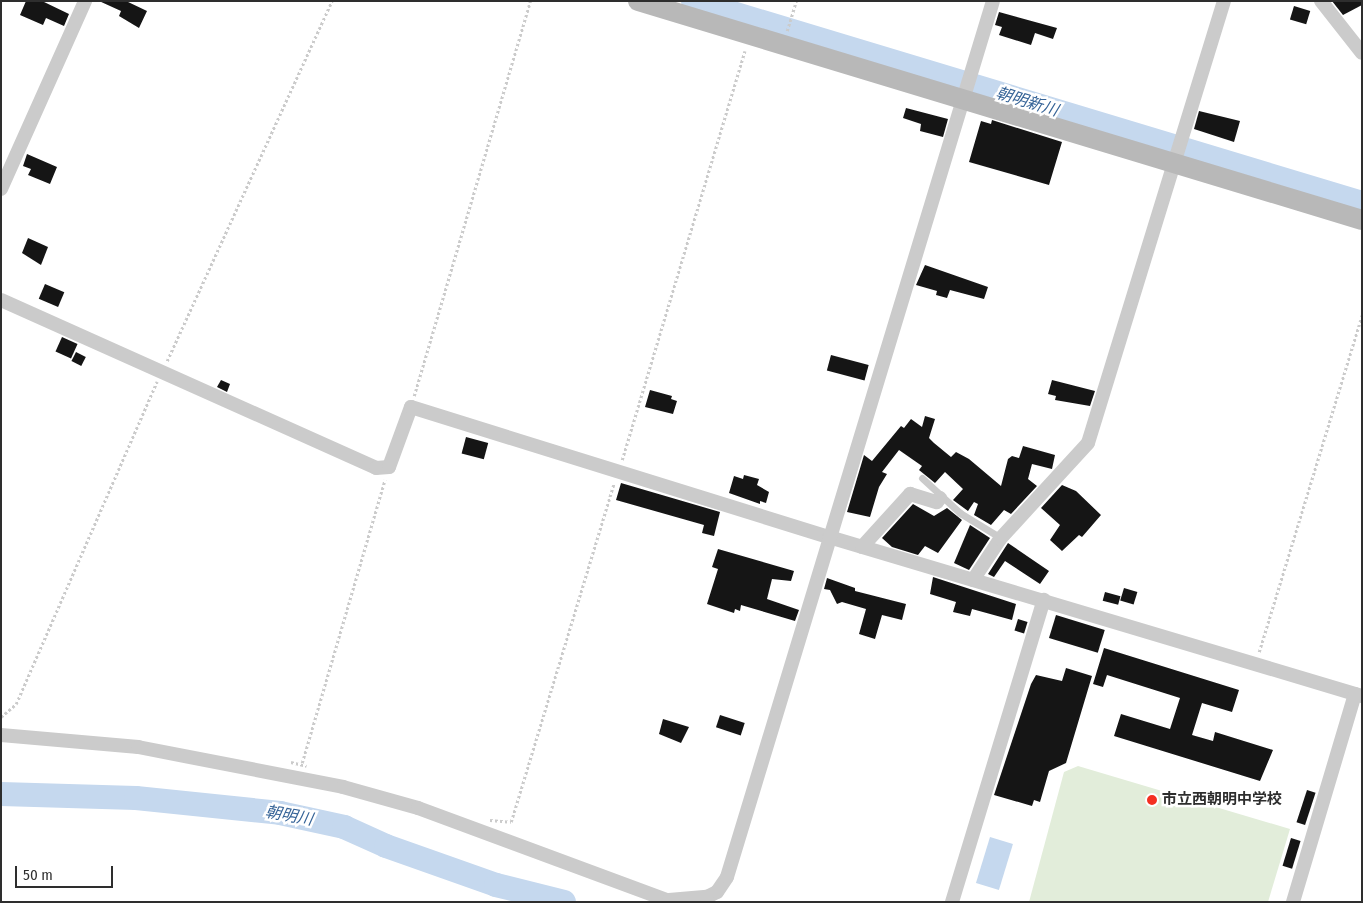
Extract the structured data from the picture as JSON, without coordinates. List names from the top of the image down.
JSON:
{
  "water": ["朝明新川", "朝明川"],
  "places": ["市立西朝明中学校"],
  "scale_bar": "50 m"
}
